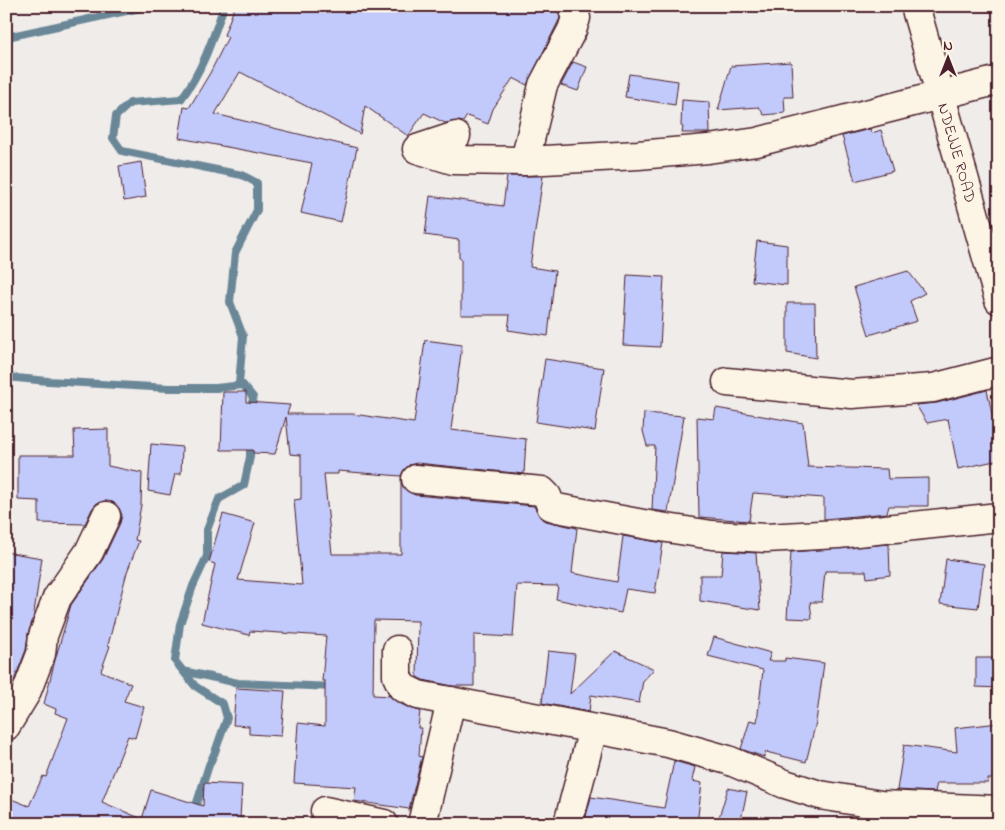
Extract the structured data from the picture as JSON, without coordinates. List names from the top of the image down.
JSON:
{
  "streets": {
    "street": ["NDEJJE ROAD"]
  },
  "north": "top"
}
